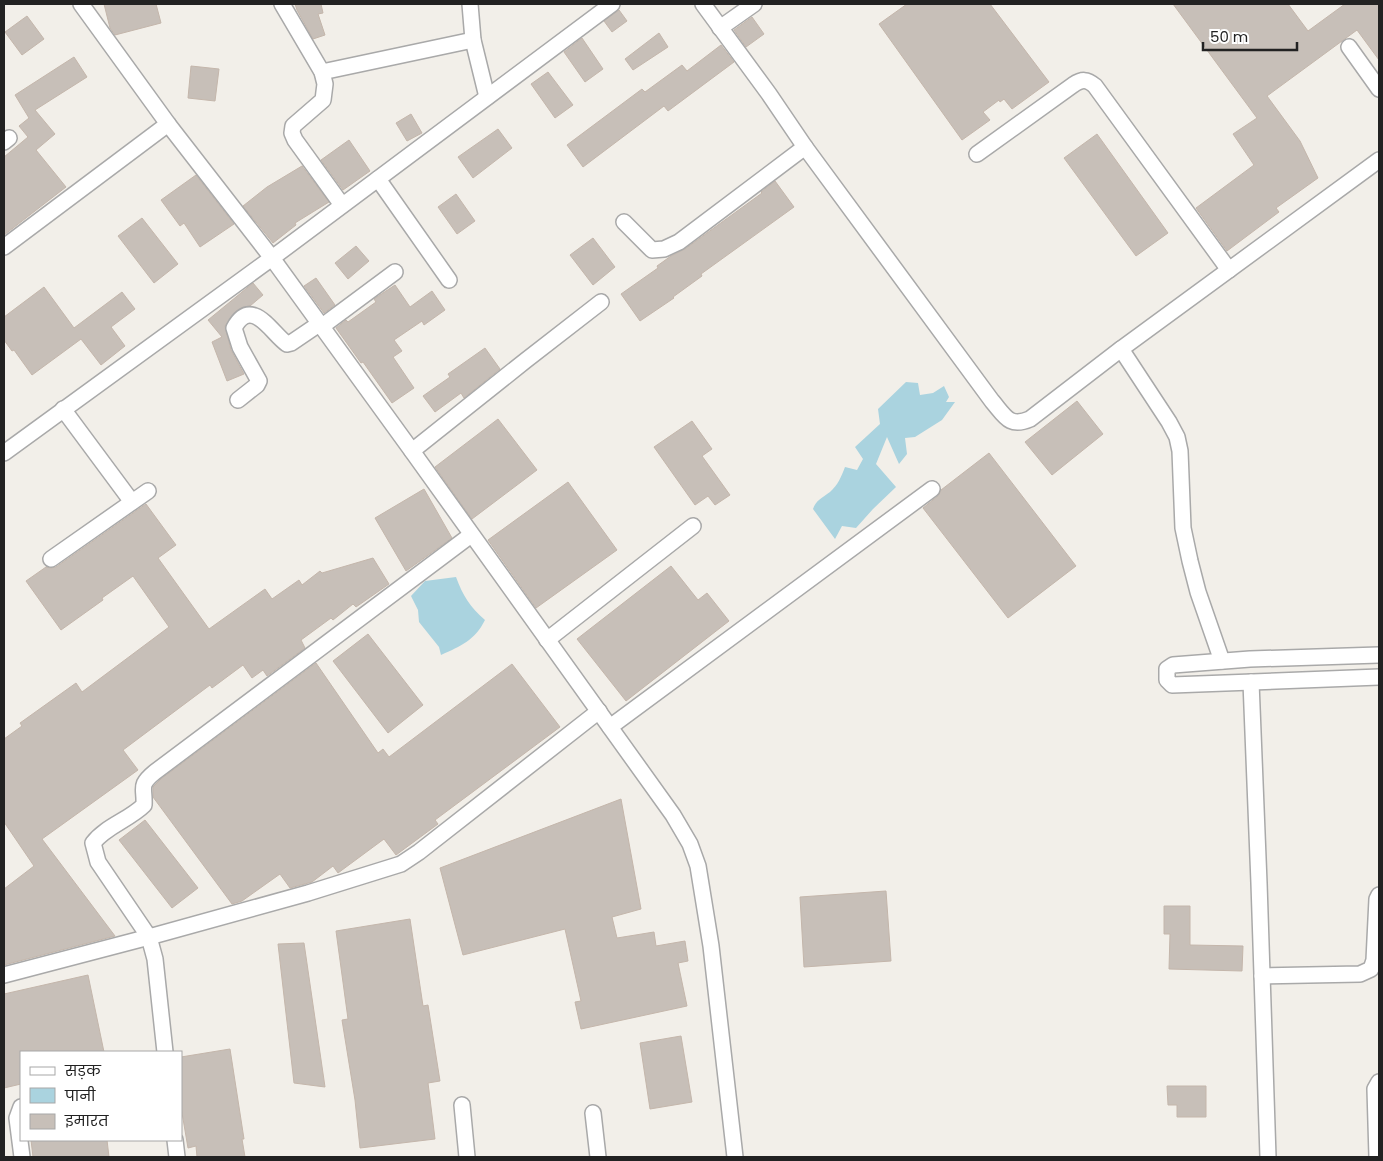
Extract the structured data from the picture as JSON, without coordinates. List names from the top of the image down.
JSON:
{
  "legend": ["सड़क", "पानी", "इमारत"],
  "scale_bar": "50 m"
}
